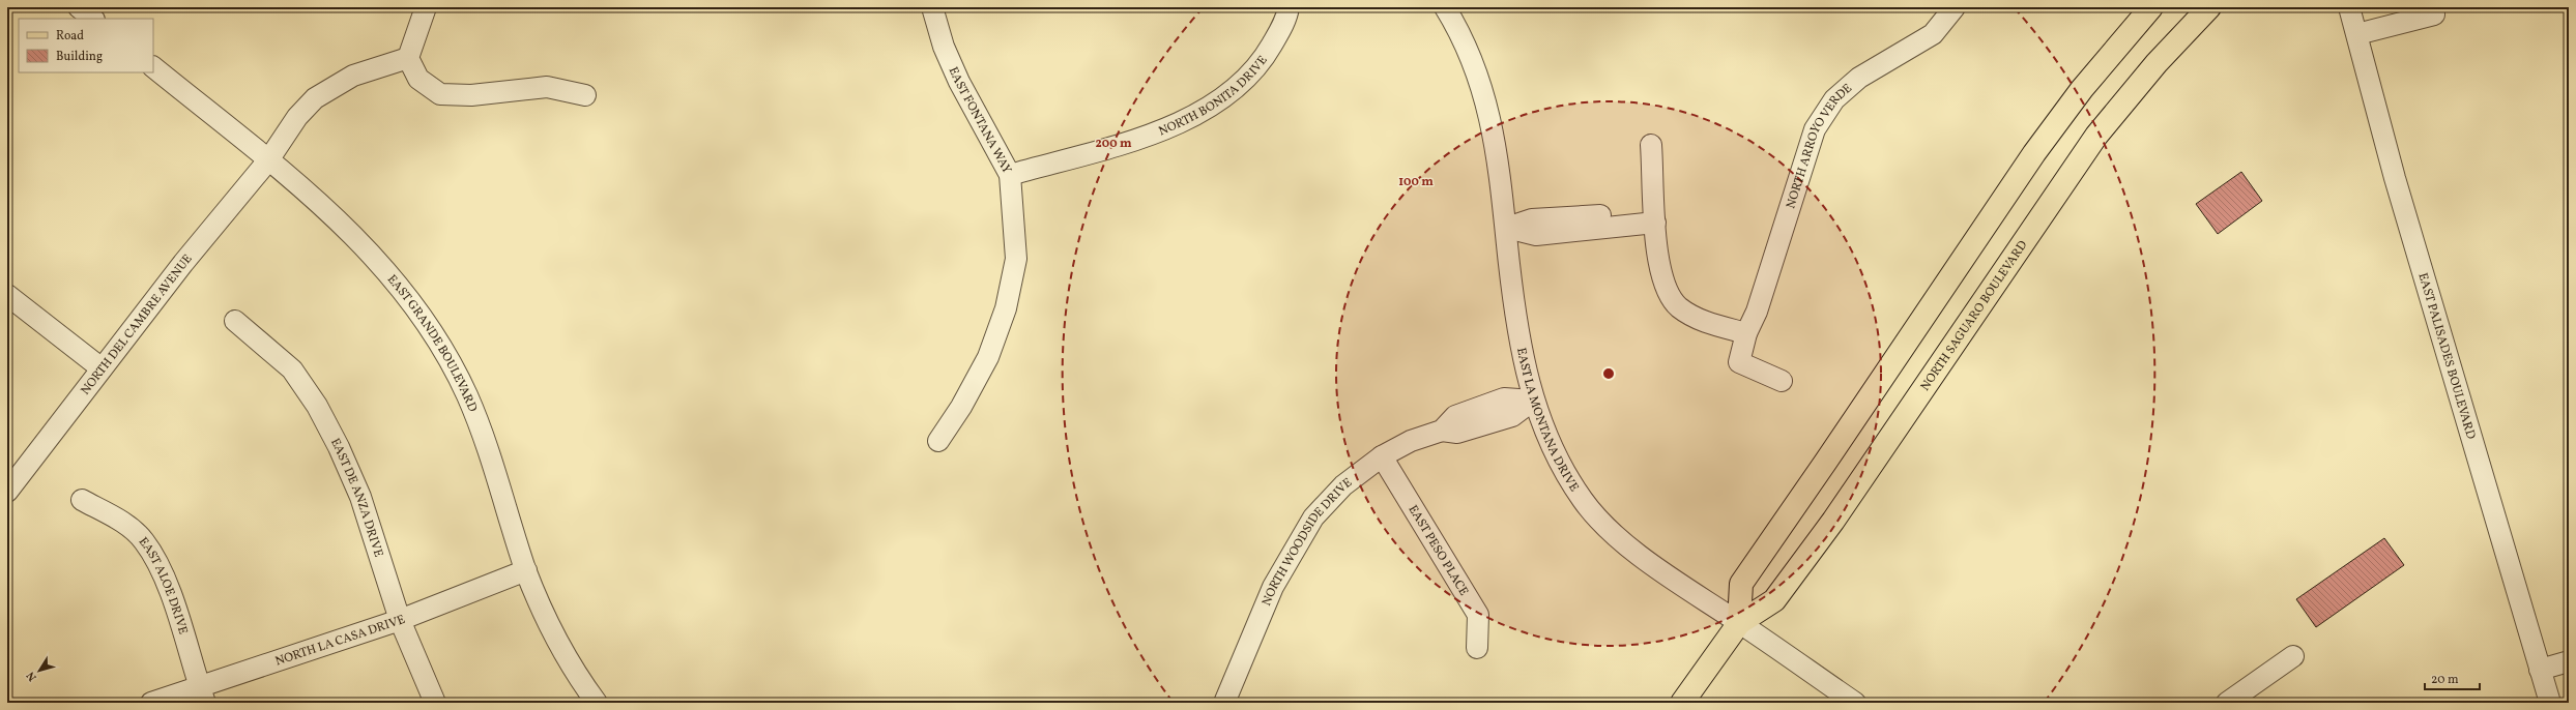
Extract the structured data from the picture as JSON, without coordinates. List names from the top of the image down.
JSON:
{
  "streets": {
    "main road": ["NORTH SAGUARO BOULEVARD"],
    "street": [
      "NORTH BONITA DRIVE",
      "EAST FONTANA WAY",
      "NORTH ARROYO VERDE",
      "NORTH DEL CAMBRE AVENUE",
      "EAST GRANDE BOULEVARD",
      "EAST PALISADES BOULEVARD",
      "EAST LA MONTANA DRIVE",
      "EAST DE ANZA DRIVE",
      "NORTH WOODSIDE DRIVE",
      "EAST PESO PLACE",
      "EAST ALOE DRIVE",
      "NORTH LA CASA DRIVE"
    ]
  },
  "crossings": [
    ["NORTH BONITA DRIVE", "EAST FONTANA WAY"],
    ["NORTH SAGUARO BOULEVARD", "EAST LA MONTANA DRIVE"],
    ["NORTH DEL CAMBRE AVENUE", "EAST GRANDE BOULEVARD"],
    ["EAST GRANDE BOULEVARD", "NORTH LA CASA DRIVE"],
    ["EAST LA MONTANA DRIVE", "NORTH WOODSIDE DRIVE"],
    ["EAST DE ANZA DRIVE", "NORTH LA CASA DRIVE"],
    ["NORTH WOODSIDE DRIVE", "EAST PESO PLACE"],
    ["EAST ALOE DRIVE", "NORTH LA CASA DRIVE"]
  ],
  "legend": ["Road", "Building"],
  "scale_bar": "20 m",
  "north": "bottom left",
  "rings": ["200 m", "100 m"]
}
